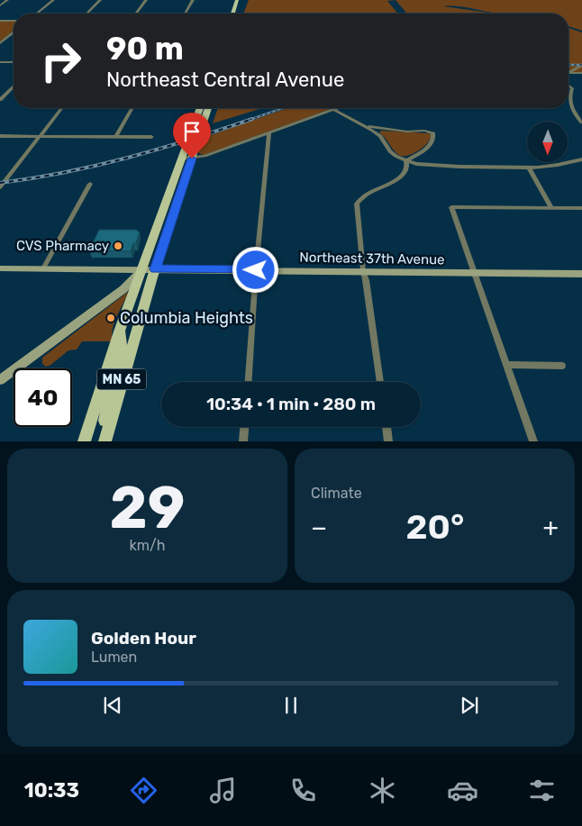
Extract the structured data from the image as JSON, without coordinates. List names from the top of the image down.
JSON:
{
  "streets": {
    "main road": ["MN 65"],
    "street": ["Northeast 37th Avenue"]
  },
  "crossings": [
    ["Northeast 37th Avenue", "MN 65"]
  ],
  "places": ["CVS Pharmacy", "Columbia Heights"],
  "north": "bottom",
  "page": {
    "turn": ["90 m", "Northeast Central Avenue"],
    "limit": "40",
    "trip": "10:34 · 1 min · 280 m",
    "tile": [
      ["29", "km/h"],
      "Climate"
    ],
    "heat": ["−", "20°", "+"],
    "song": ["Golden Hour", "Lumen"],
    "tabs": "10:33"
  }
}
